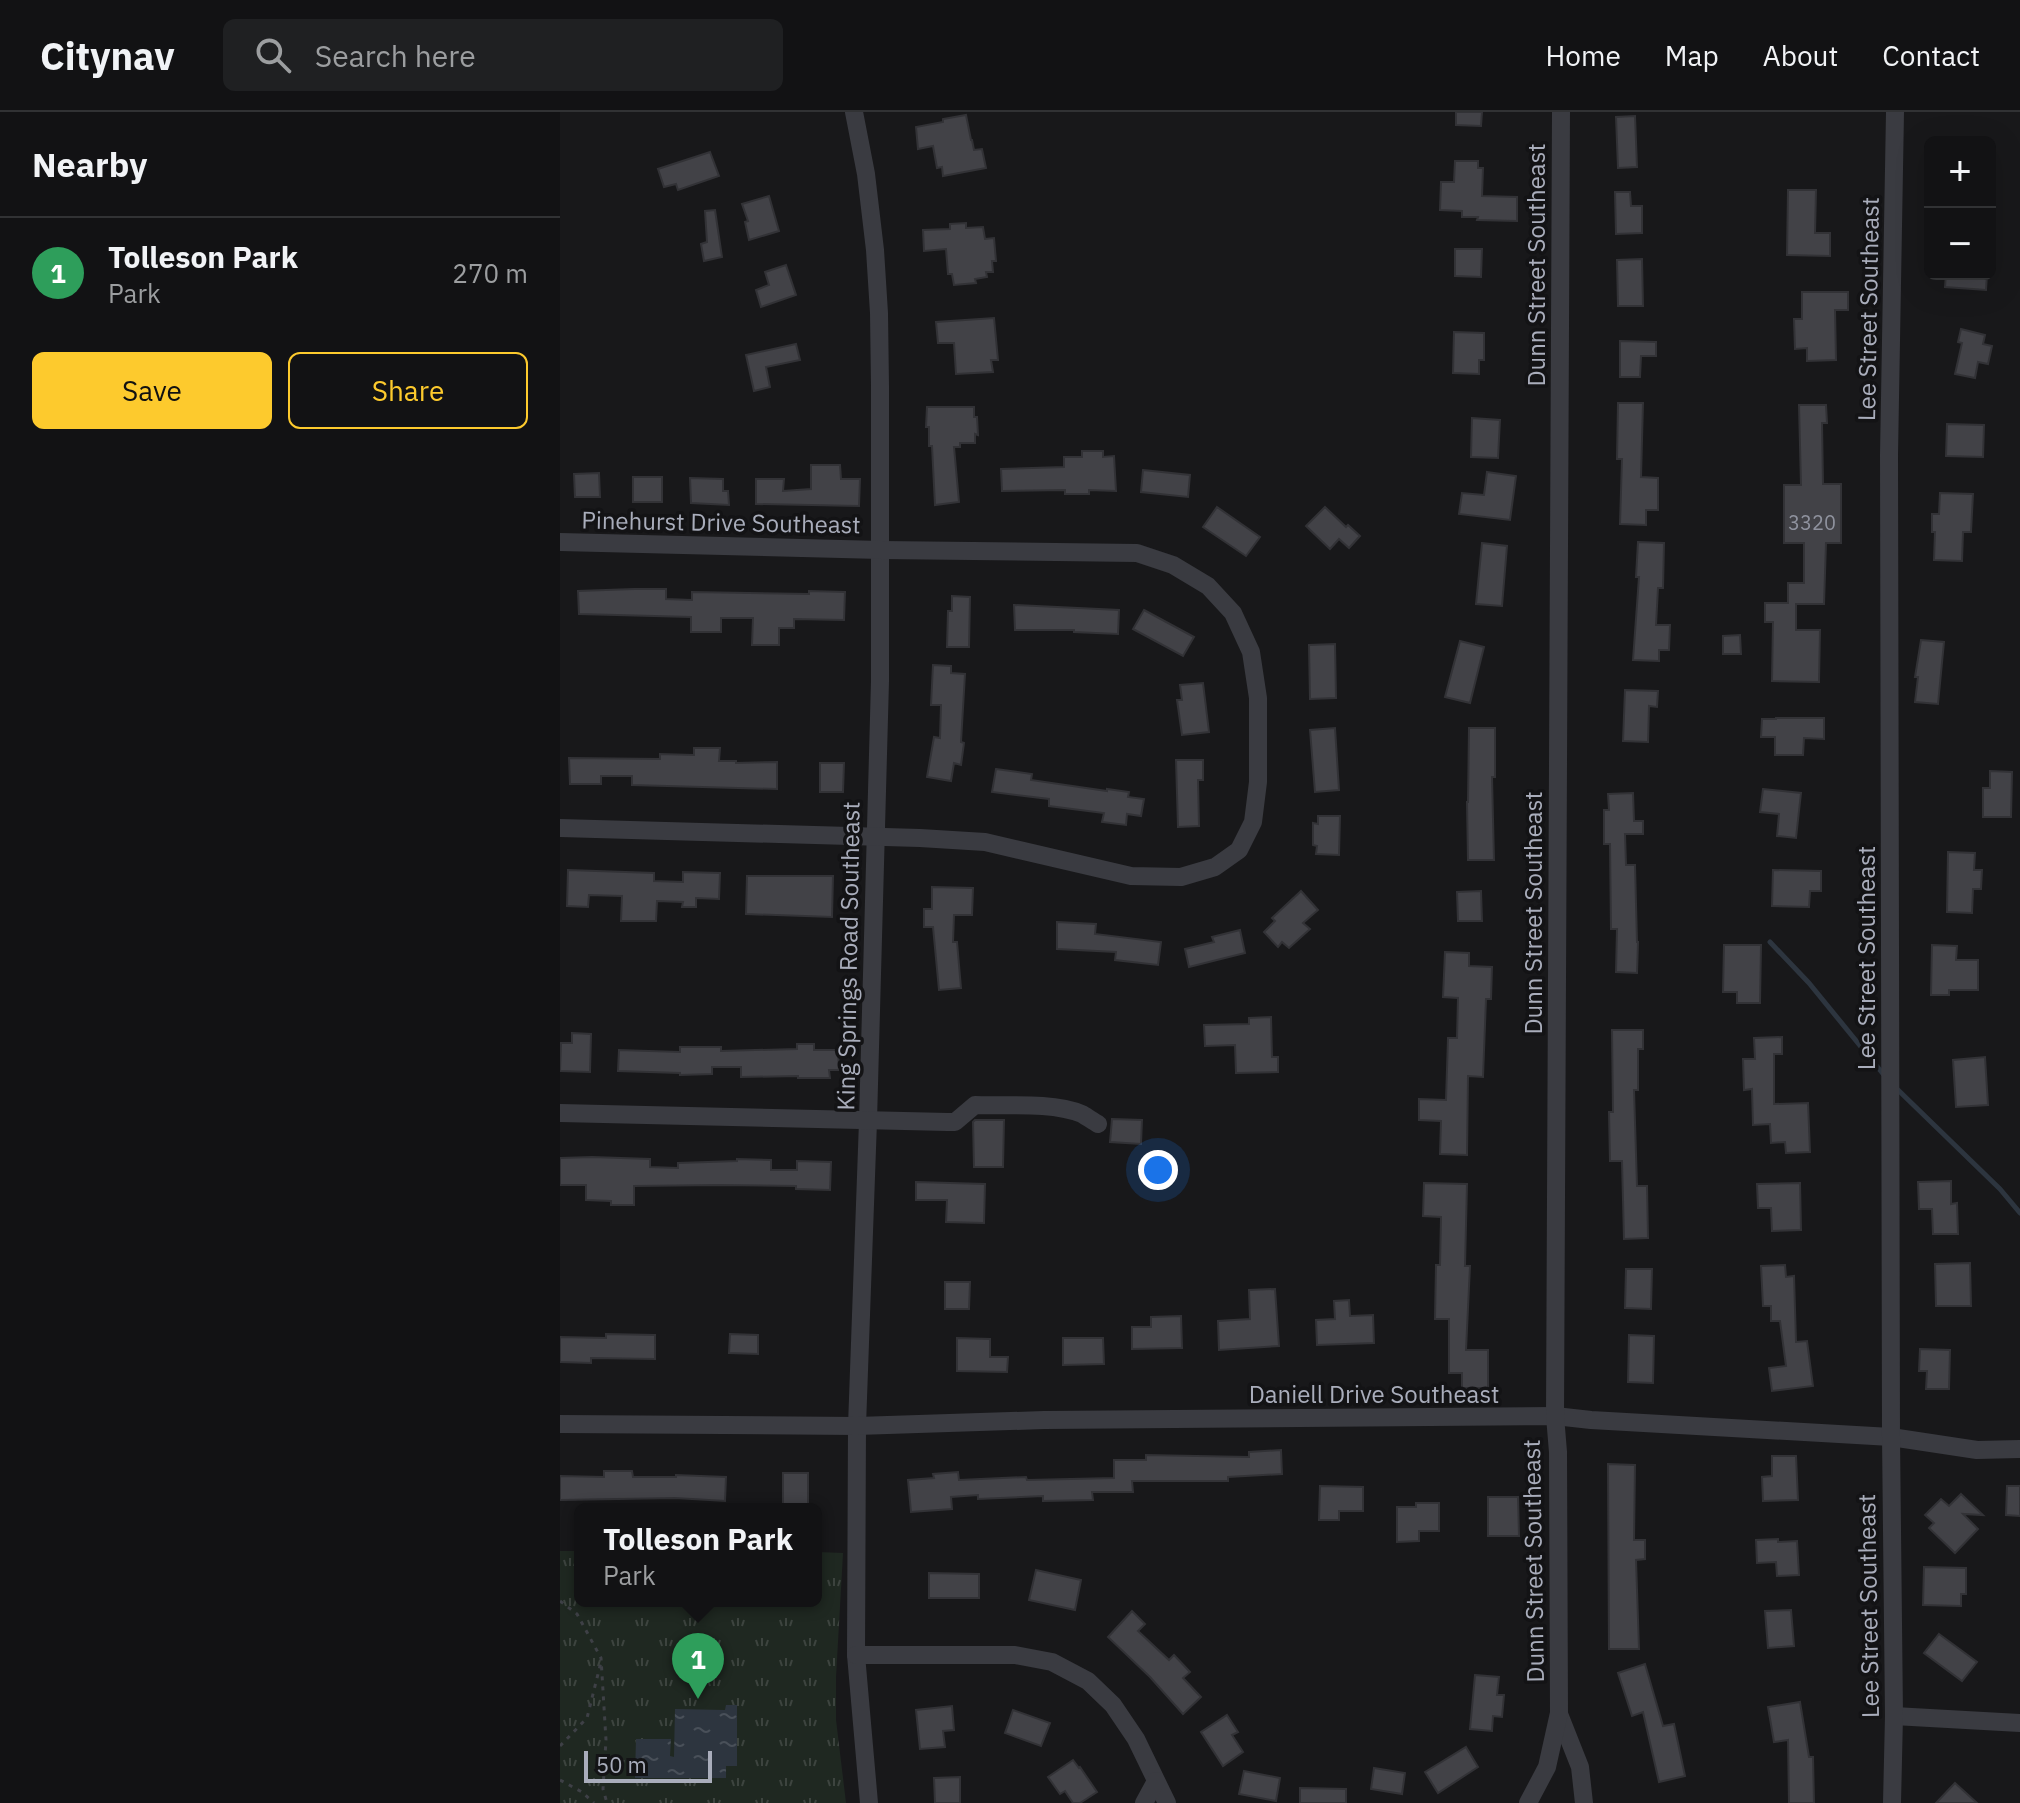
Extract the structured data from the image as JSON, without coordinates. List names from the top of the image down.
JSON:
{
  "streets": {
    "street": [
      "Dunn Street Southeast",
      "Lee Street Southeast",
      "Pinehurst Drive Southeast",
      "King Springs Road Southeast",
      "Daniell Drive Southeast"
    ]
  },
  "crossings": [
    ["Dunn Street Southeast", "Daniell Drive Southeast"],
    ["Lee Street Southeast", "Daniell Drive Southeast"],
    ["Pinehurst Drive Southeast", "King Springs Road Southeast"],
    ["King Springs Road Southeast", "Daniell Drive Southeast"]
  ],
  "house_numbers": ["3320"],
  "scale_bar": "50 m",
  "page": {
    "header": "Citynav",
    "search": "Search here",
    "nav": [
      "Home",
      "Map",
      "About",
      "Contact"
    ],
    "heading": "Nearby",
    "map_buttons": ["+", "−"],
    "list": [
      {
        "mark": "1",
        "name": "Tolleson Park",
        "note": "Park",
        "value": "270 m"
      }
    ],
    "buttons": ["Save", "Share"],
    "popup": ["Tolleson Park", "Park"],
    "pins": "1",
    "scale": "50 m"
  }
}
